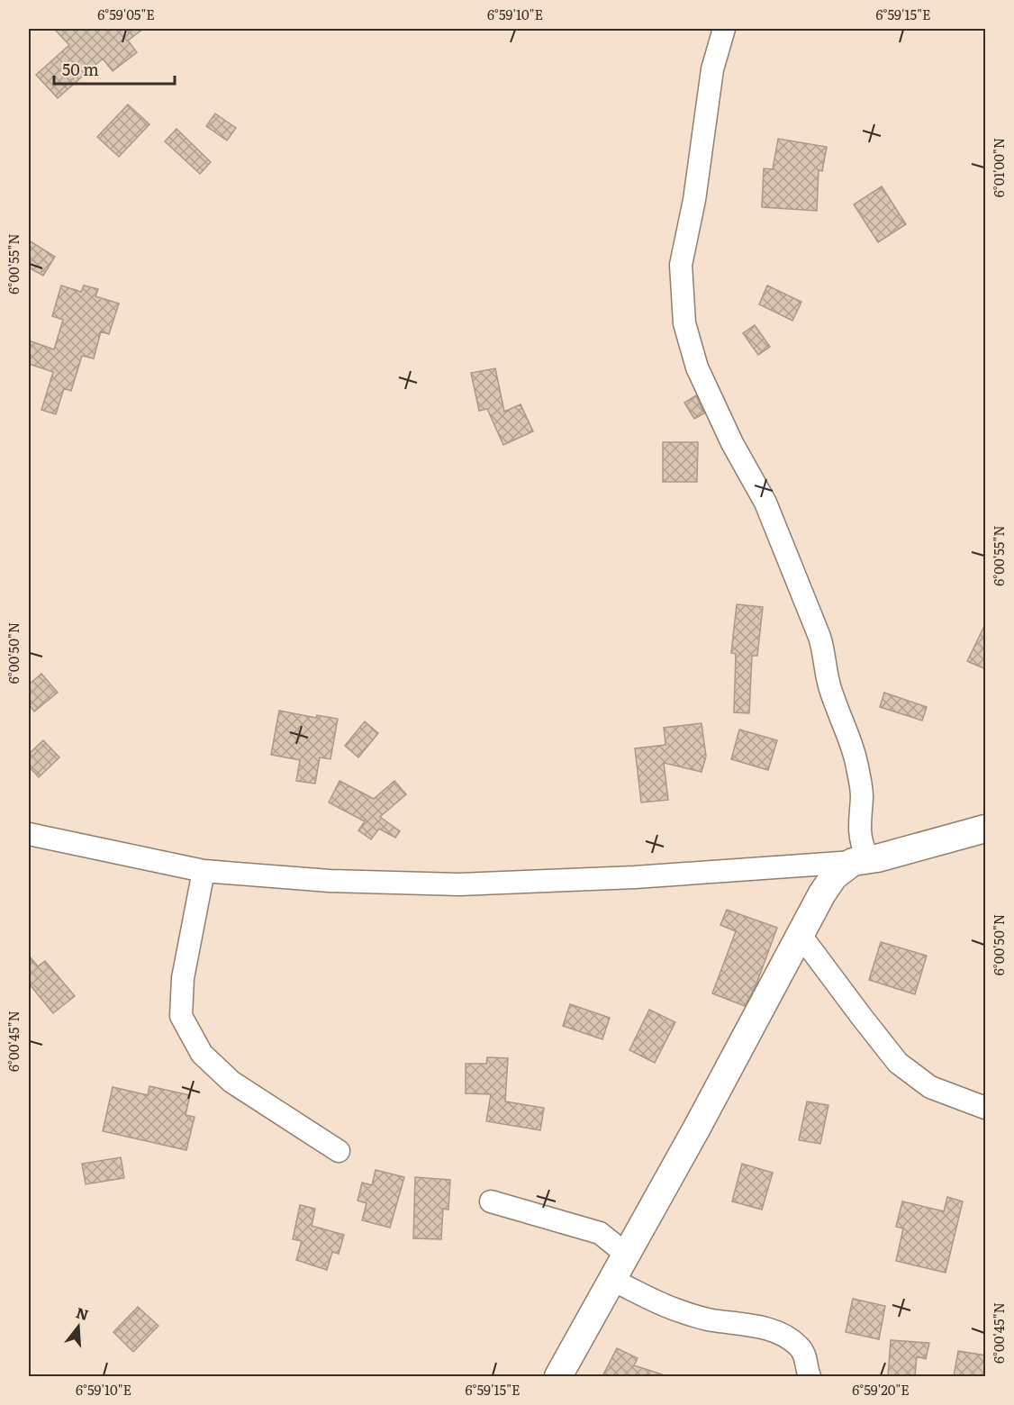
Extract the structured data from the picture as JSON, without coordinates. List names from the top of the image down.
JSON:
{
  "scale_bar": "50 m",
  "north": "top",
  "coordinates": [
    "6°59'05\"E",
    "6°59'10\"E",
    "6°59'15\"E",
    "6°01'00\"N",
    "6°00'55\"N",
    "6°00'50\"N",
    "6°00'45\"N",
    "6°59'20\"E"
  ]
}
